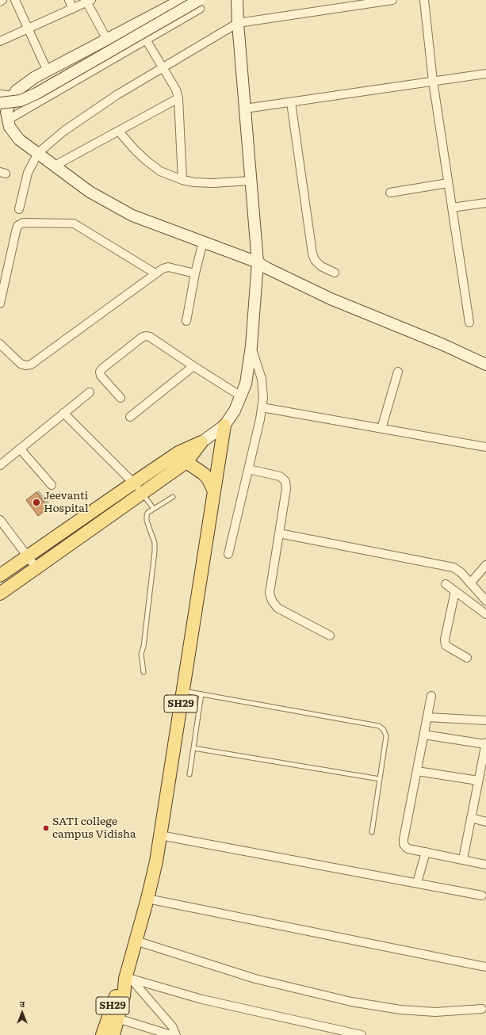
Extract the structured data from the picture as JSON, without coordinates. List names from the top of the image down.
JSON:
{
  "streets": {
    "main road": ["SH29"]
  },
  "places": ["Jeevanti Hospital", "SATI college campus Vidisha"],
  "north": "top"
}
